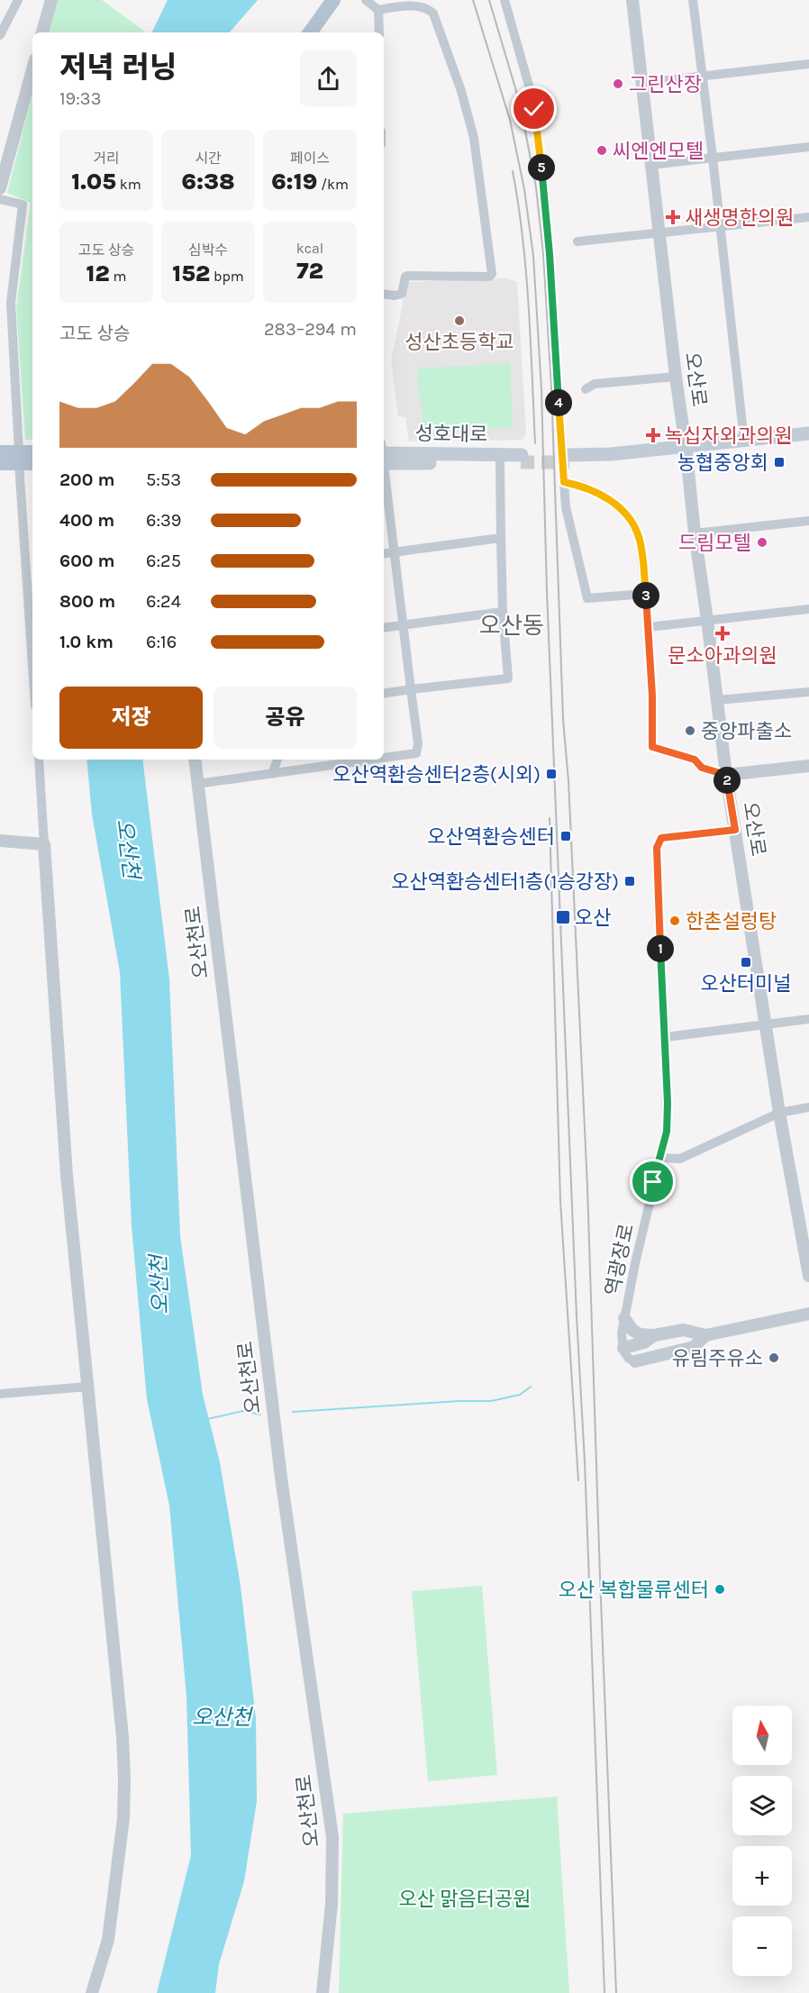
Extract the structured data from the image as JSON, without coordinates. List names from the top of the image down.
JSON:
{
  "streets": {
    "main road": ["성호대로"],
    "street": ["오산로", "오산천로", "역광장로"]
  },
  "crossings": [
    ["오산로", "역광장로"]
  ],
  "districts": ["오산동"],
  "water": ["오산천"],
  "parks": ["오산 맑음터공원"],
  "places": {
    "other": [
      "그린산장",
      "씨엔엔모텔",
      "성산초등학교",
      "드림모텔",
      "중앙파출소",
      "한촌설렁탕",
      "유림주유소",
      "오산 복합물류센터"
    ],
    "health": ["새생명한의원", "녹십자외과의원", "문소아과의원"],
    "transit": [
      "농협중앙회",
      "오산역환승센터2층(시외)",
      "오산역환승센터",
      "오산역환승센터1층(1승강장)",
      "오산",
      "오산터미널"
    ]
  },
  "north": "top",
  "page": {
    "heading": ["저녁 러닝", "19:33"],
    "stats": [
      ["거리", "1.05 km"],
      ["시간", "6:38"],
      ["페이스", "6:19 /km"],
      ["고도 상승", "12 m"],
      ["심박수", "152 bpm"],
      ["kcal", "72"]
    ],
    "pins": [
      "5",
      "4",
      "3",
      "2",
      "1"
    ],
    "chart": ["고도 상승", "283–294 m"],
    "list": [
      {
        "name": "200 m",
        "note": "5:53"
      },
      {
        "name": "400 m",
        "note": "6:39"
      },
      {
        "name": "600 m",
        "note": "6:25"
      },
      {
        "name": "800 m",
        "note": "6:24"
      },
      {
        "name": "1.0 km",
        "note": "6:16"
      }
    ],
    "buttons": ["저장", "공유"],
    "map_buttons": ["+", "−"]
  }
}
